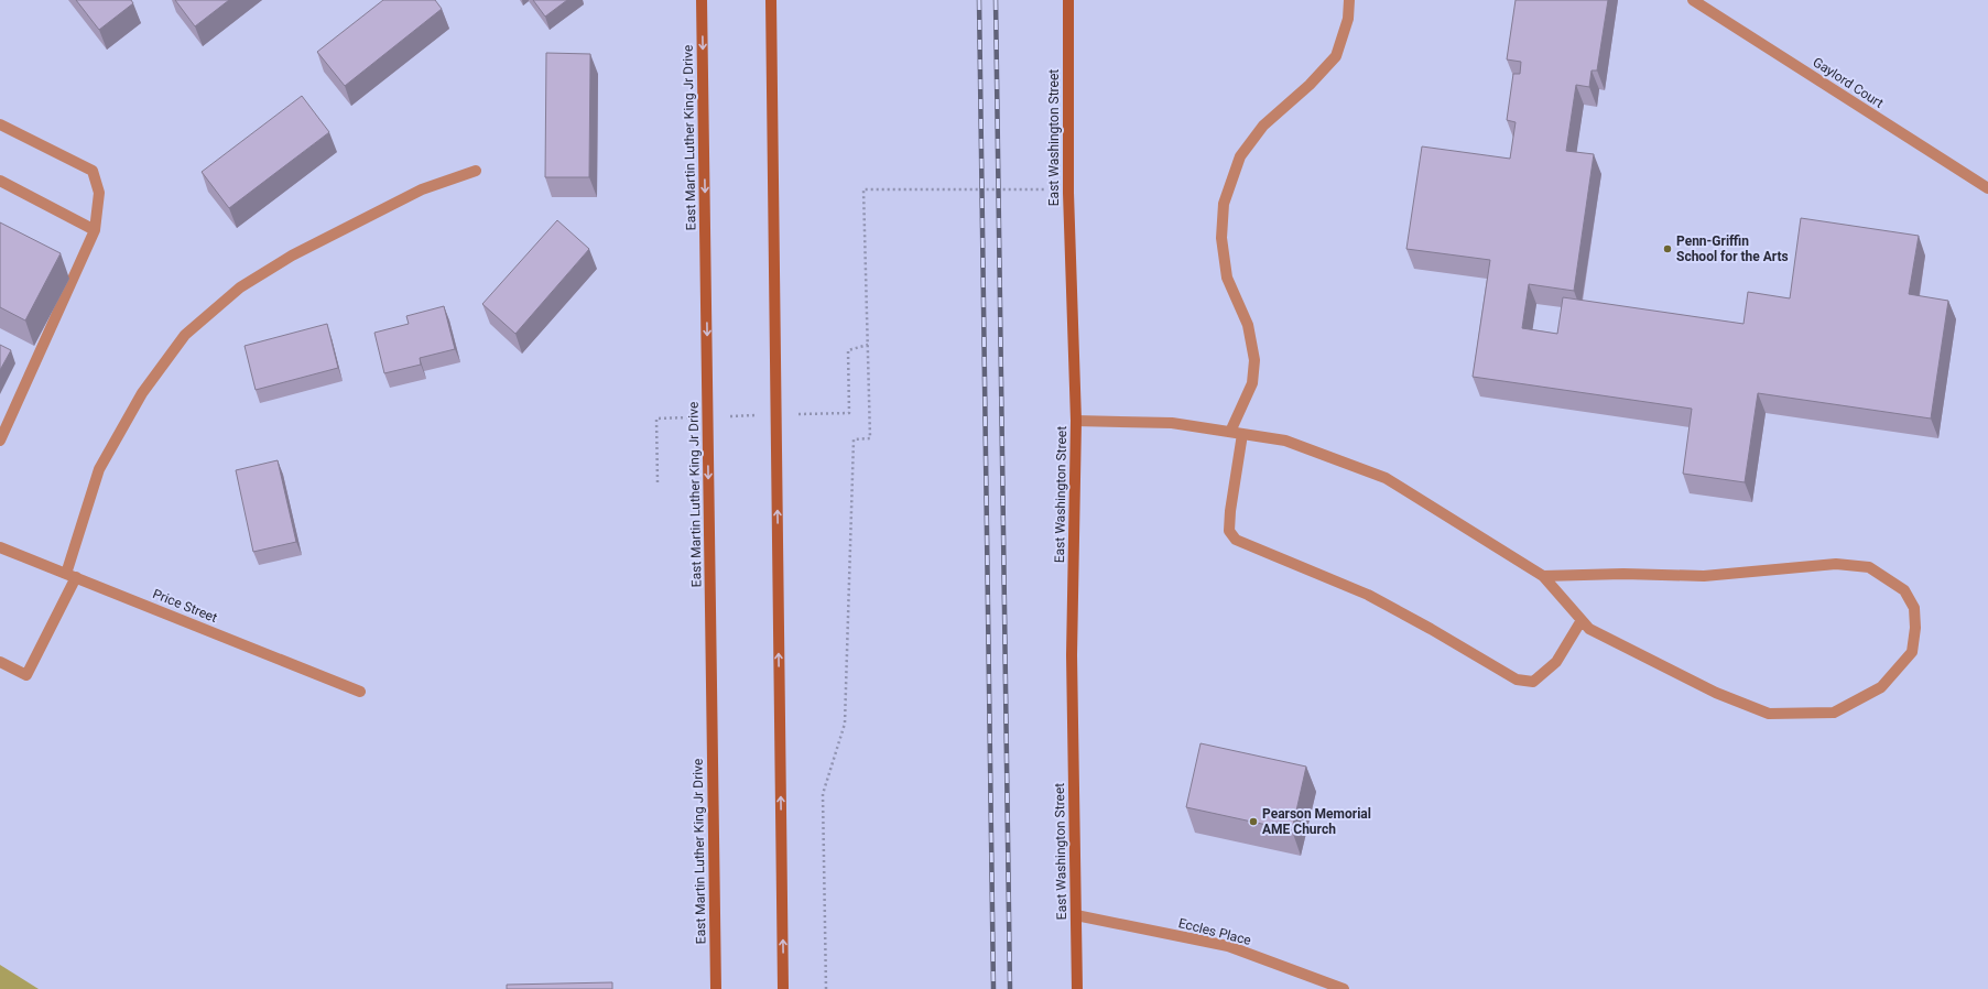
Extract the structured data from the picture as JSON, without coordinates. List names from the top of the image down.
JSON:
{
  "streets": {
    "main road": ["East Martin Luther King Jr Drive", "East Washington Street"],
    "street": ["Gaylord Court", "Price Street", "Eccles Place"]
  },
  "crossings": [
    ["East Washington Street", "Eccles Place"]
  ],
  "places": ["Penn-Griffin School for the Arts", "Pearson Memorial AME Church"]
}
